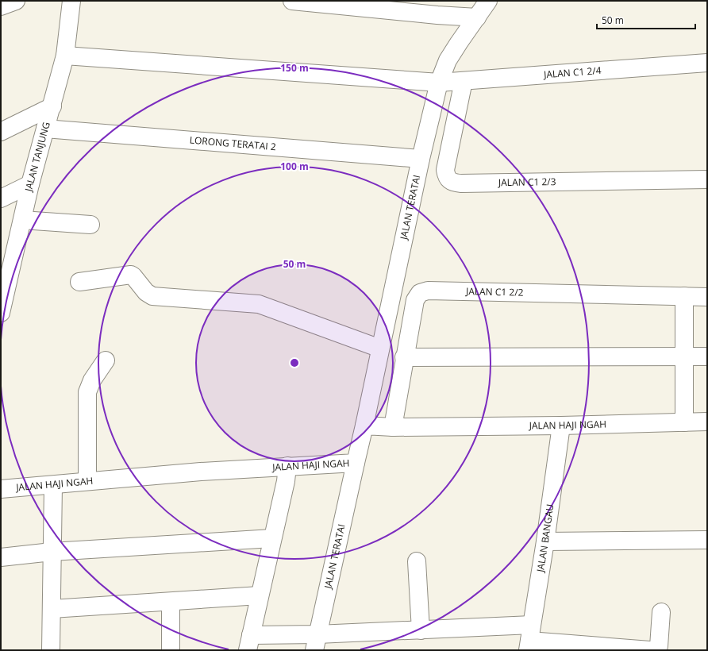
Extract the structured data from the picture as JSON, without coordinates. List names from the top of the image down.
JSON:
{
  "streets": {
    "street": [
      "JALAN C1 2/4",
      "LORONG TERATAI 2",
      "JALAN TANJUNG",
      "JALAN C1 2/3",
      "JALAN TERATAI",
      "JALAN C1 2/2",
      "JALAN HAJI NGAH",
      "JALAN BANGAU"
    ]
  },
  "crossings": [
    ["JALAN C1 2/4", "JALAN TANJUNG"],
    ["JALAN C1 2/4", "JALAN C1 2/3"],
    ["JALAN C1 2/4", "JALAN TERATAI"],
    ["LORONG TERATAI 2", "JALAN TANJUNG"],
    ["LORONG TERATAI 2", "JALAN TERATAI"],
    ["JALAN TERATAI", "JALAN HAJI NGAH"],
    ["JALAN C1 2/2", "JALAN HAJI NGAH"],
    ["JALAN HAJI NGAH", "JALAN BANGAU"]
  ],
  "scale_bar": "50 m",
  "rings": ["150 m", "100 m", "50 m"]
}
